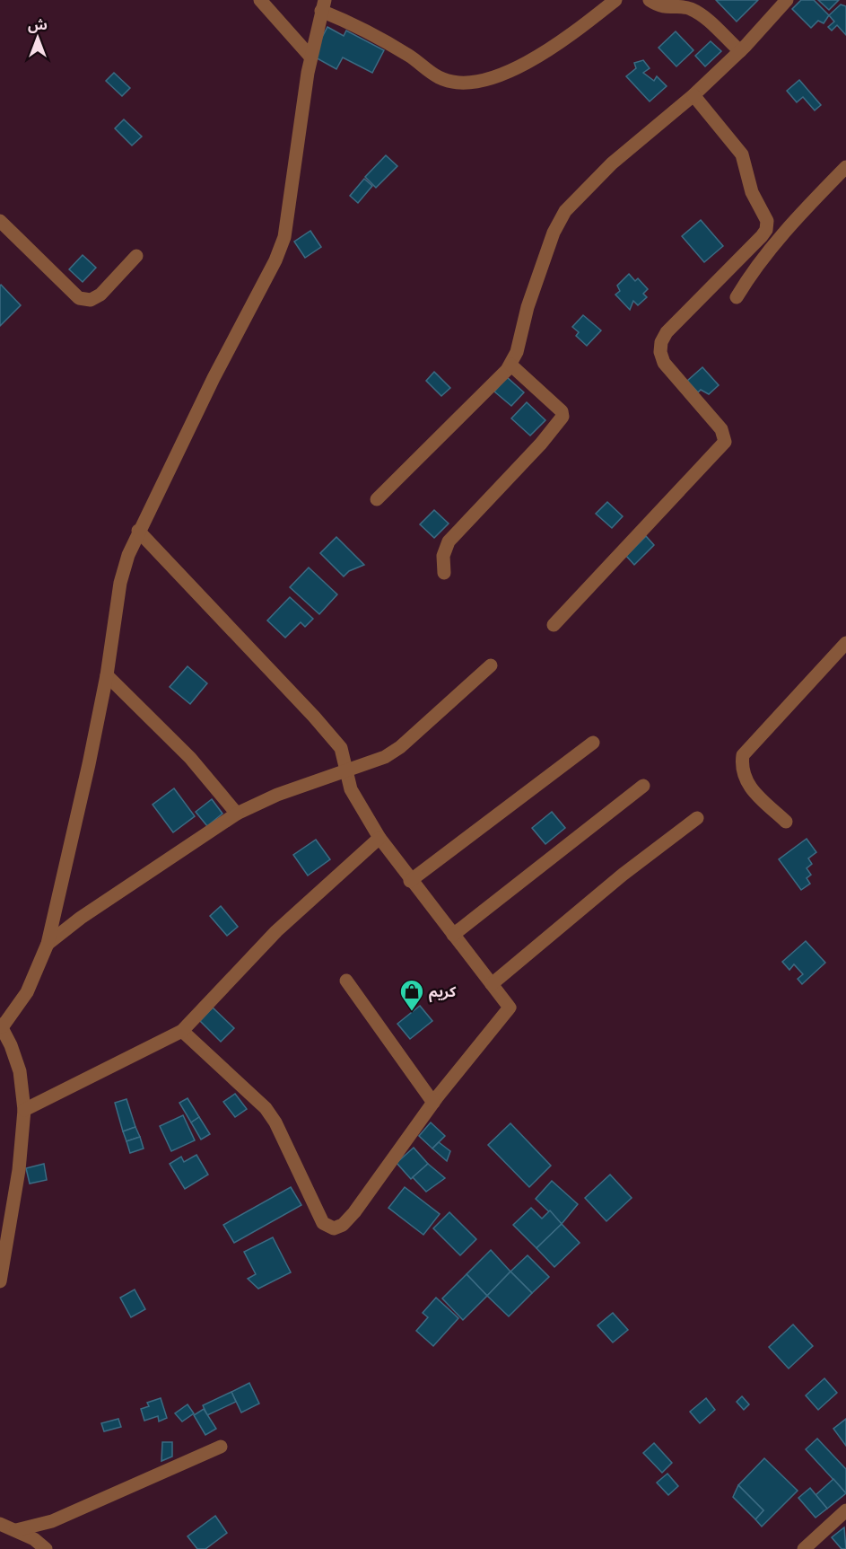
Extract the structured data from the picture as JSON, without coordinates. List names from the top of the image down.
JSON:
{
  "places": {
    "shop": ["كريم"]
  },
  "north": "top"
}
